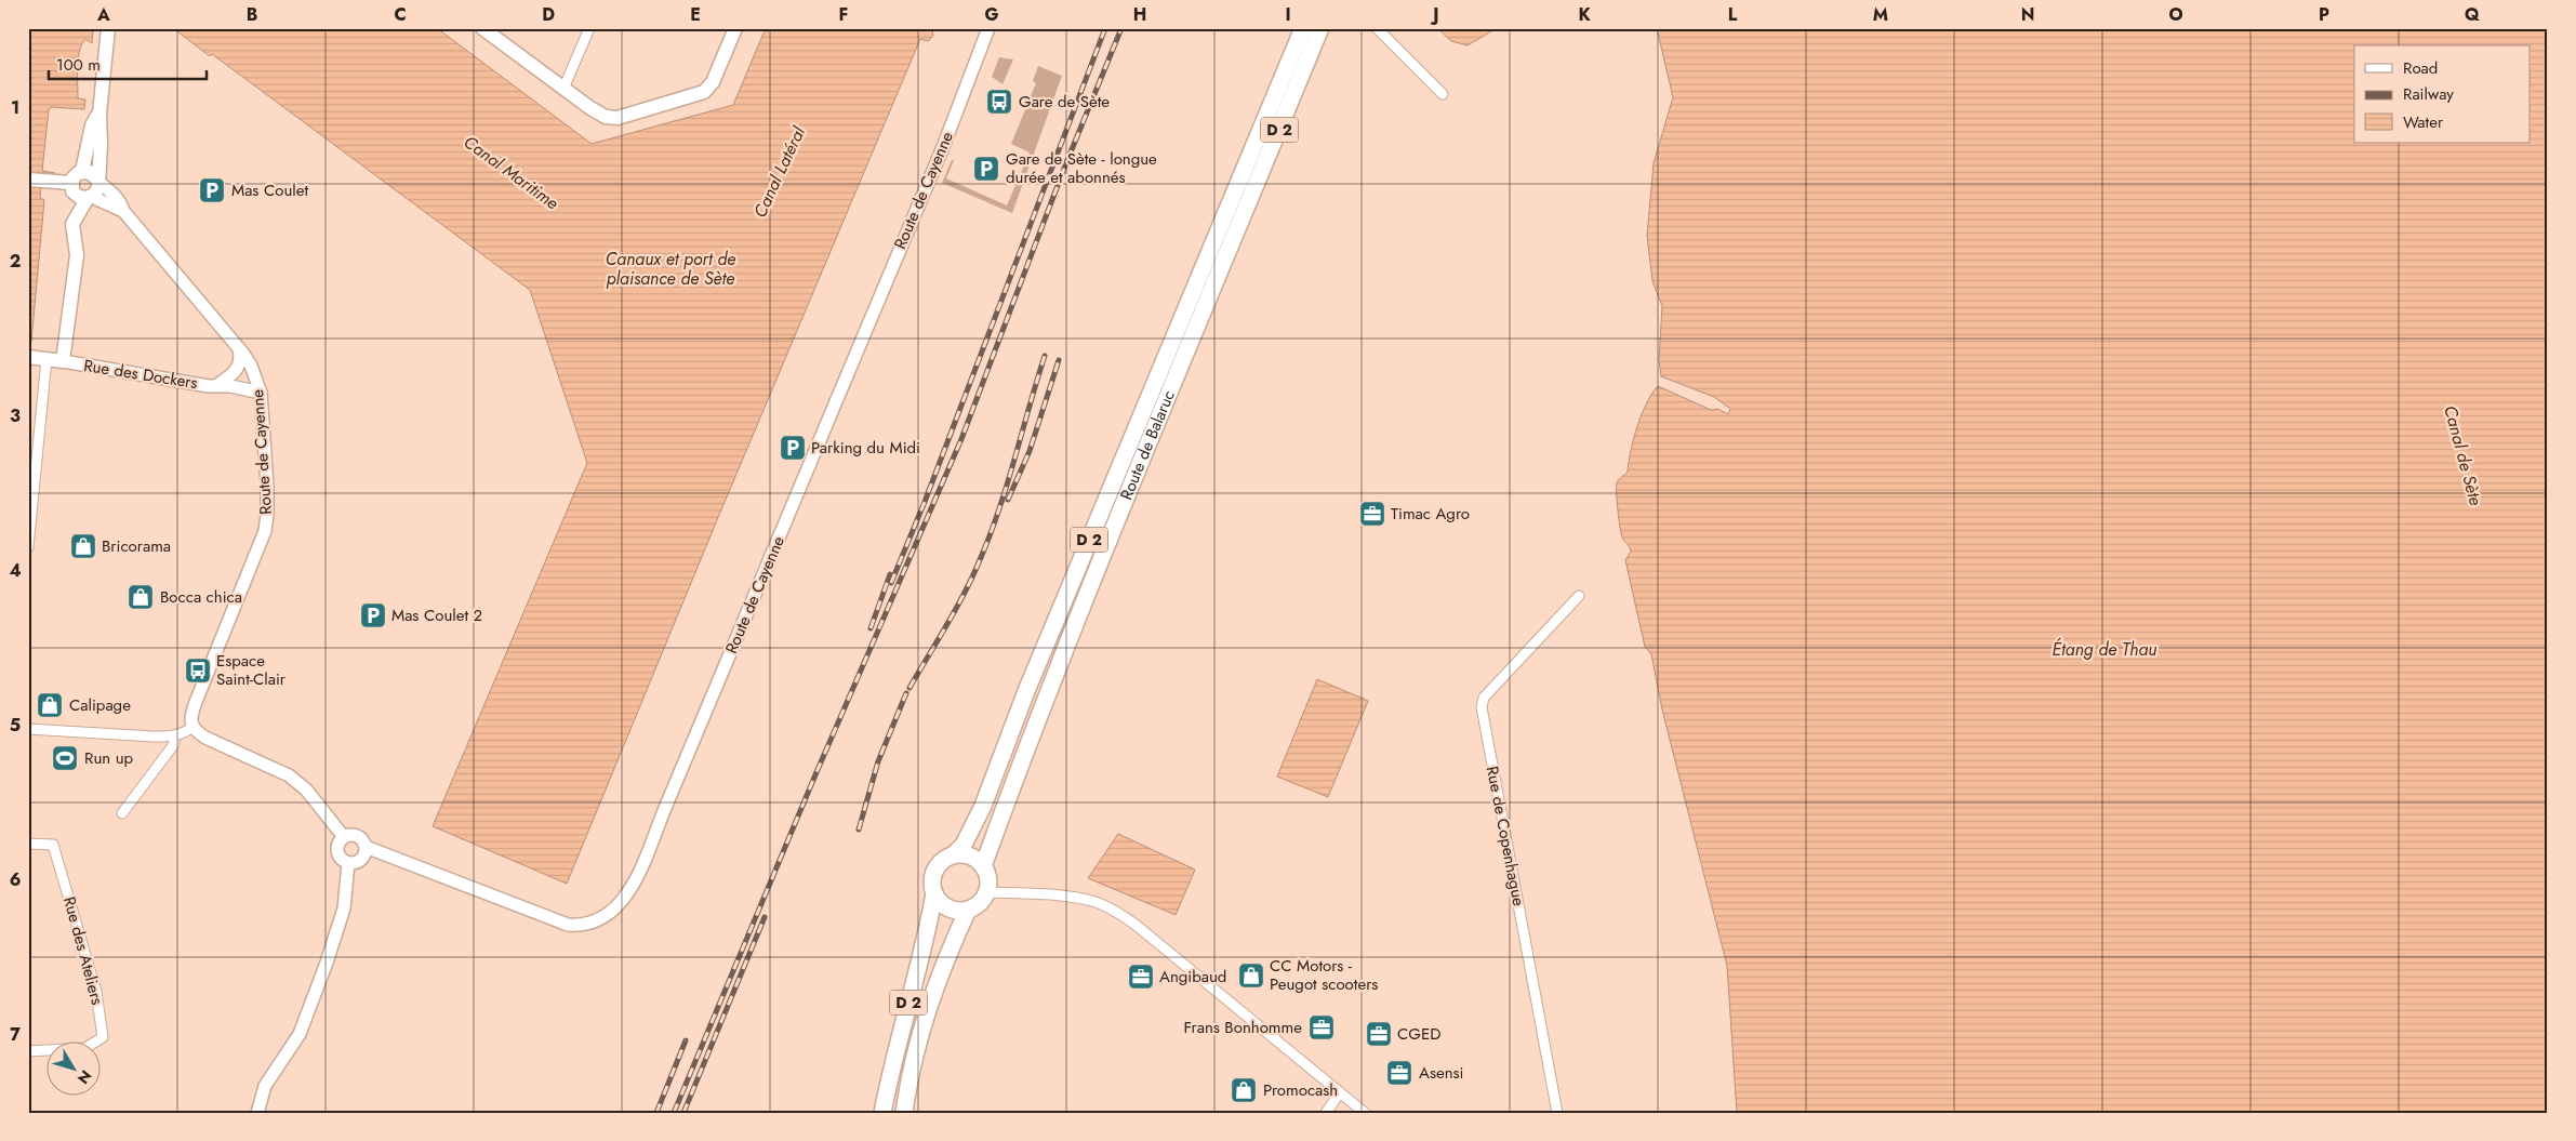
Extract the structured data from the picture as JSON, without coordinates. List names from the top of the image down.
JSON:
{
  "streets": {
    "main road": ["D 2", "Route de Balaruc"],
    "street": [
      "Route de Cayenne",
      "Rue des Dockers",
      "Rue de Copenhague",
      "Rue des Ateliers"
    ]
  },
  "crossings": [
    ["D 2", "Route de Balaruc"],
    ["Route de Cayenne", "Rue des Dockers"]
  ],
  "water": [
    "Canal Maritime",
    "Canal Latéral",
    "Canaux et port de plaisance de Sète",
    "Canal de Sète",
    "Étang de Thau"
  ],
  "places": {
    "bus stop": ["Gare de Sète", "Espace Saint-Clair"],
    "parking": [
      "Gare de Sète - longue durée et abonnés",
      "Mas Coulet",
      "Parking du Midi",
      "Mas Coulet 2"
    ],
    "office": [
      "Timac Agro",
      "Angibaud",
      "Frans Bonhomme",
      "CGED",
      "Asensi"
    ],
    "shop": [
      "Bricorama",
      "Bocca chica",
      "Calipage",
      "CC Motors - Peugot scooters",
      "Promocash"
    ],
    "sports": ["Run up"]
  },
  "legend": ["Road", "Railway", "Water"],
  "scale_bar": "100 m",
  "north": "bottom right",
  "grid": {
    "columns": [
      "A",
      "B",
      "C",
      "D",
      "E",
      "F",
      "G",
      "H",
      "I",
      "J",
      "K",
      "L",
      "M",
      "N",
      "O",
      "P",
      "Q"
    ],
    "rows": [
      "1",
      "2",
      "3",
      "4",
      "5",
      "6",
      "7"
    ]
  }
}
